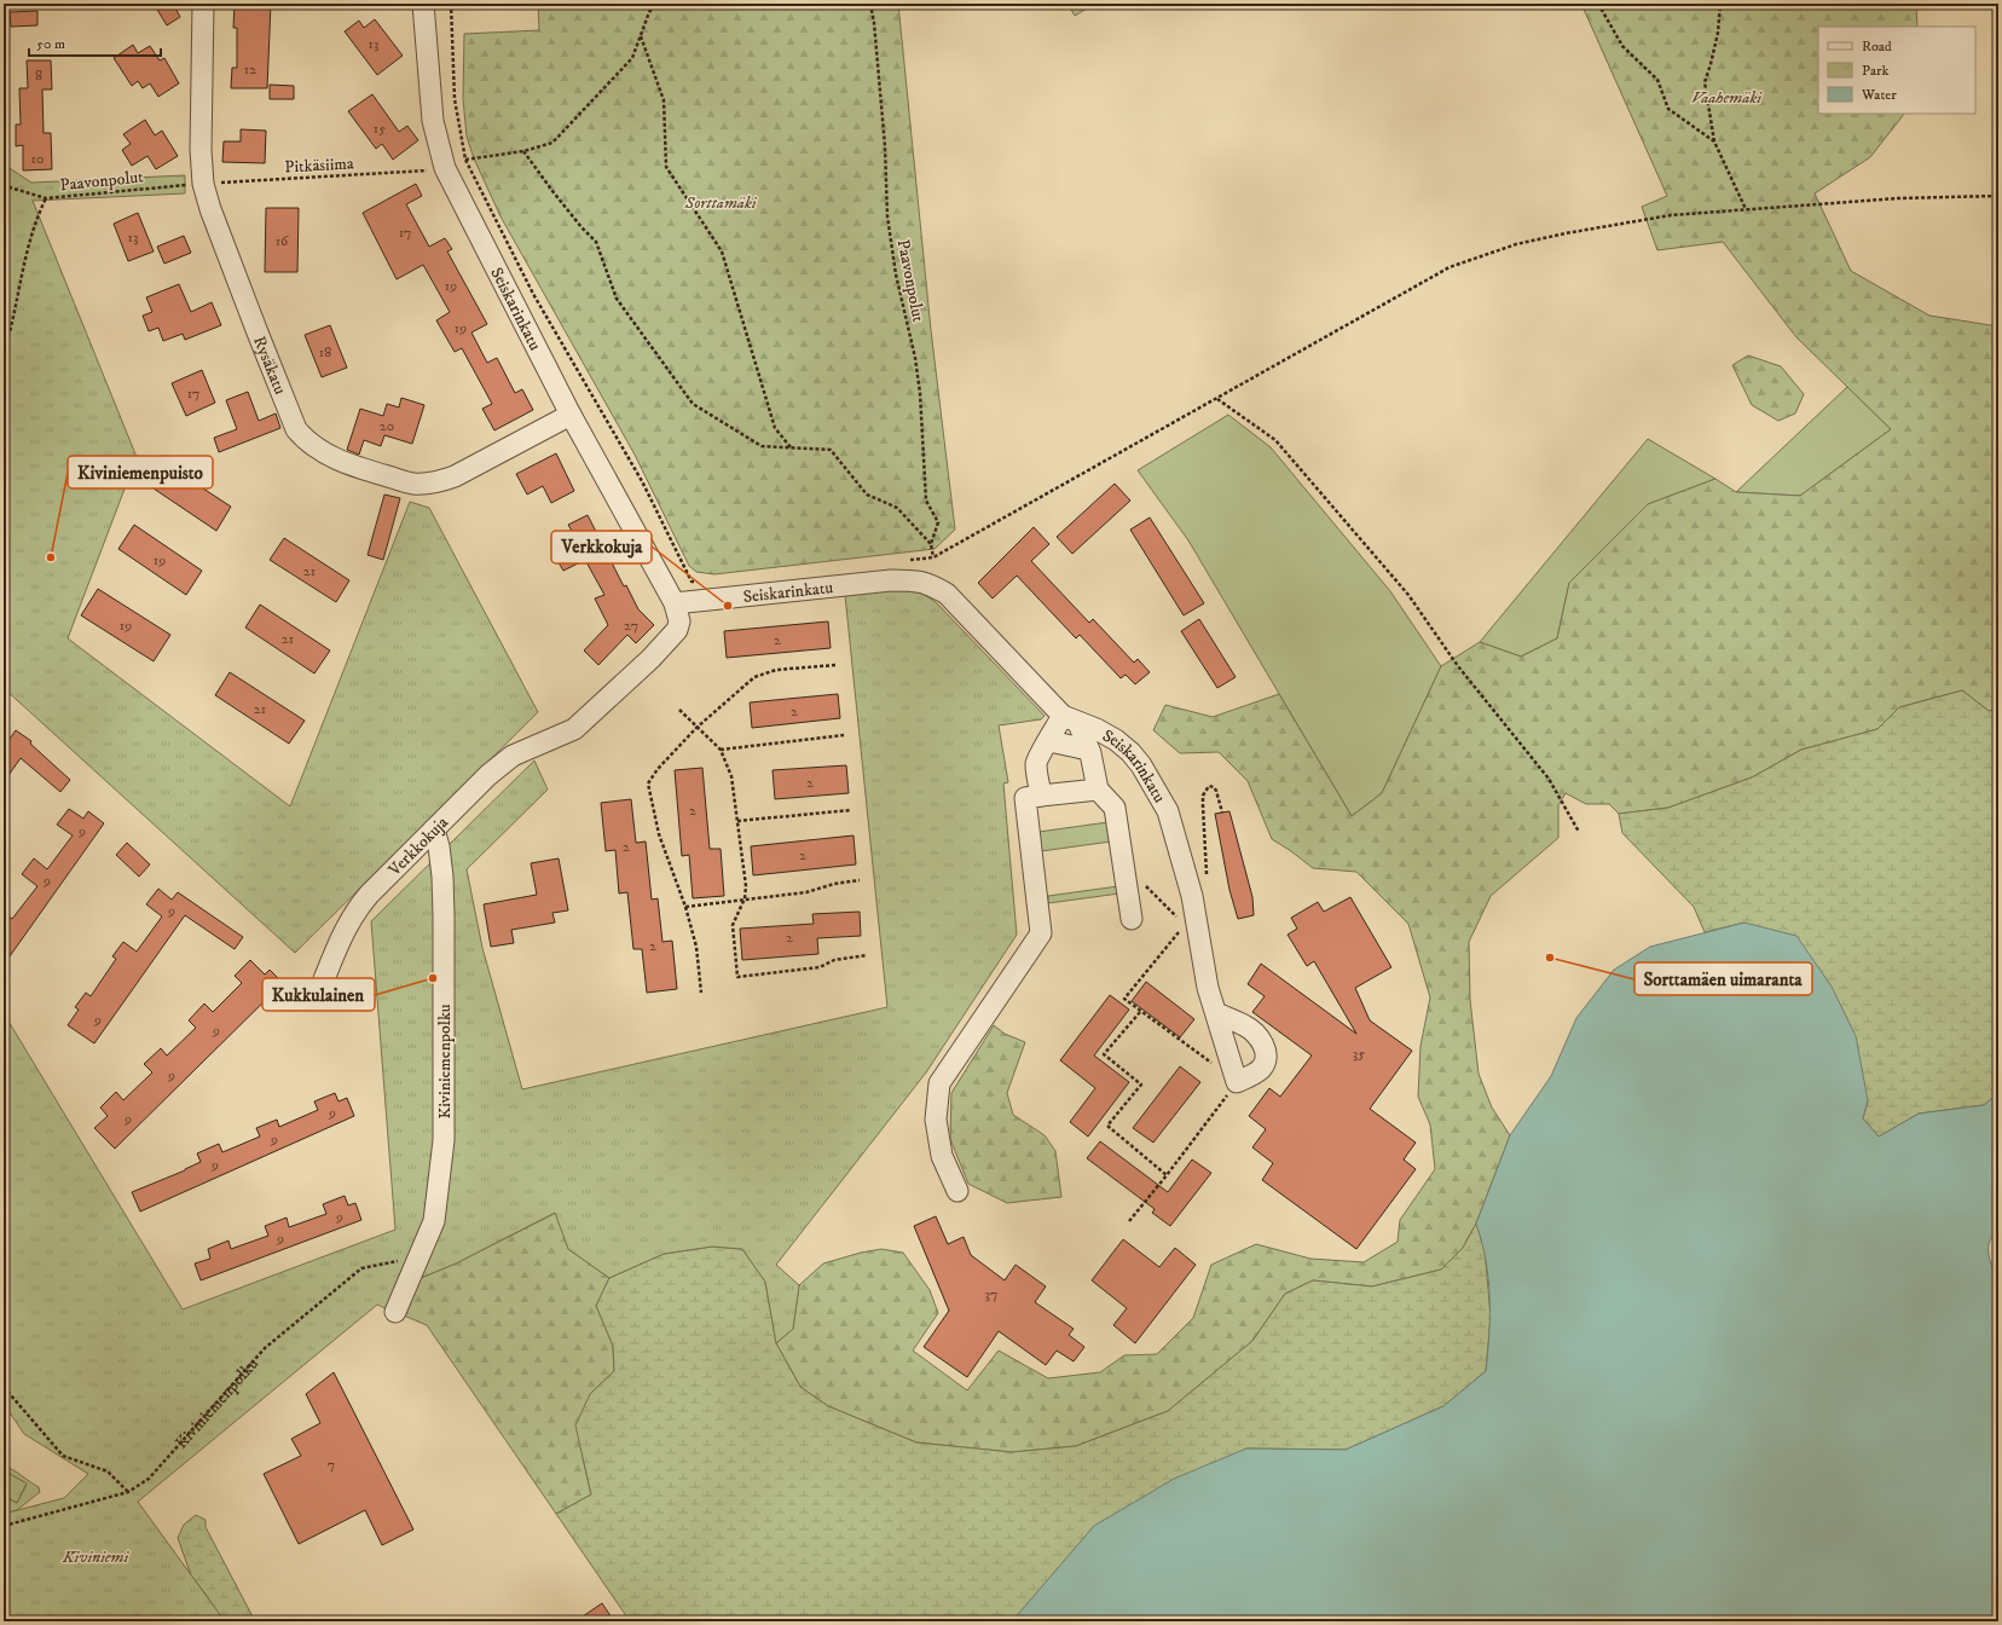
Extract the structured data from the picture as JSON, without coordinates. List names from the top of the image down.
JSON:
{
  "streets": {
    "street": [
      "Seiskarinkatu",
      "Rysäkatu",
      "Verkkokuja",
      "Kiviniemenpolku"
    ],
    "path": ["Pitkäsiima", "Paavonpolut"]
  },
  "crossings": [
    ["Pitkäsiima", "Paavonpolut"],
    ["Pitkäsiima", "Rysäkatu"],
    ["Paavonpolut", "Rysäkatu"],
    ["Seiskarinkatu", "Rysäkatu"],
    ["Seiskarinkatu", "Verkkokuja"],
    ["Verkkokuja", "Kiviniemenpolku"]
  ],
  "parks": ["Vaahemäki", "Sorttamäki", "Kiviniemi"],
  "places": [
    "Kiviniemenpuisto",
    "Verkkokuja",
    "Sorttamäen uimaranta",
    "Kukkulainen"
  ],
  "house_numbers": [
    "13",
    "12",
    "8",
    "15",
    "10",
    "17",
    "13",
    "16",
    "19",
    "19",
    "18",
    "17",
    "20",
    "19",
    "21",
    "19",
    "27",
    "21",
    "2",
    "21",
    "2",
    "2",
    "2",
    "9",
    "2",
    "2",
    "9",
    "9",
    "2",
    "2",
    "9",
    "9",
    "35",
    "9",
    "9",
    "9",
    "9",
    "9",
    "9",
    "9",
    "37",
    "7"
  ],
  "legend": ["Road", "Park", "Water"],
  "scale_bar": "50 m"
}
